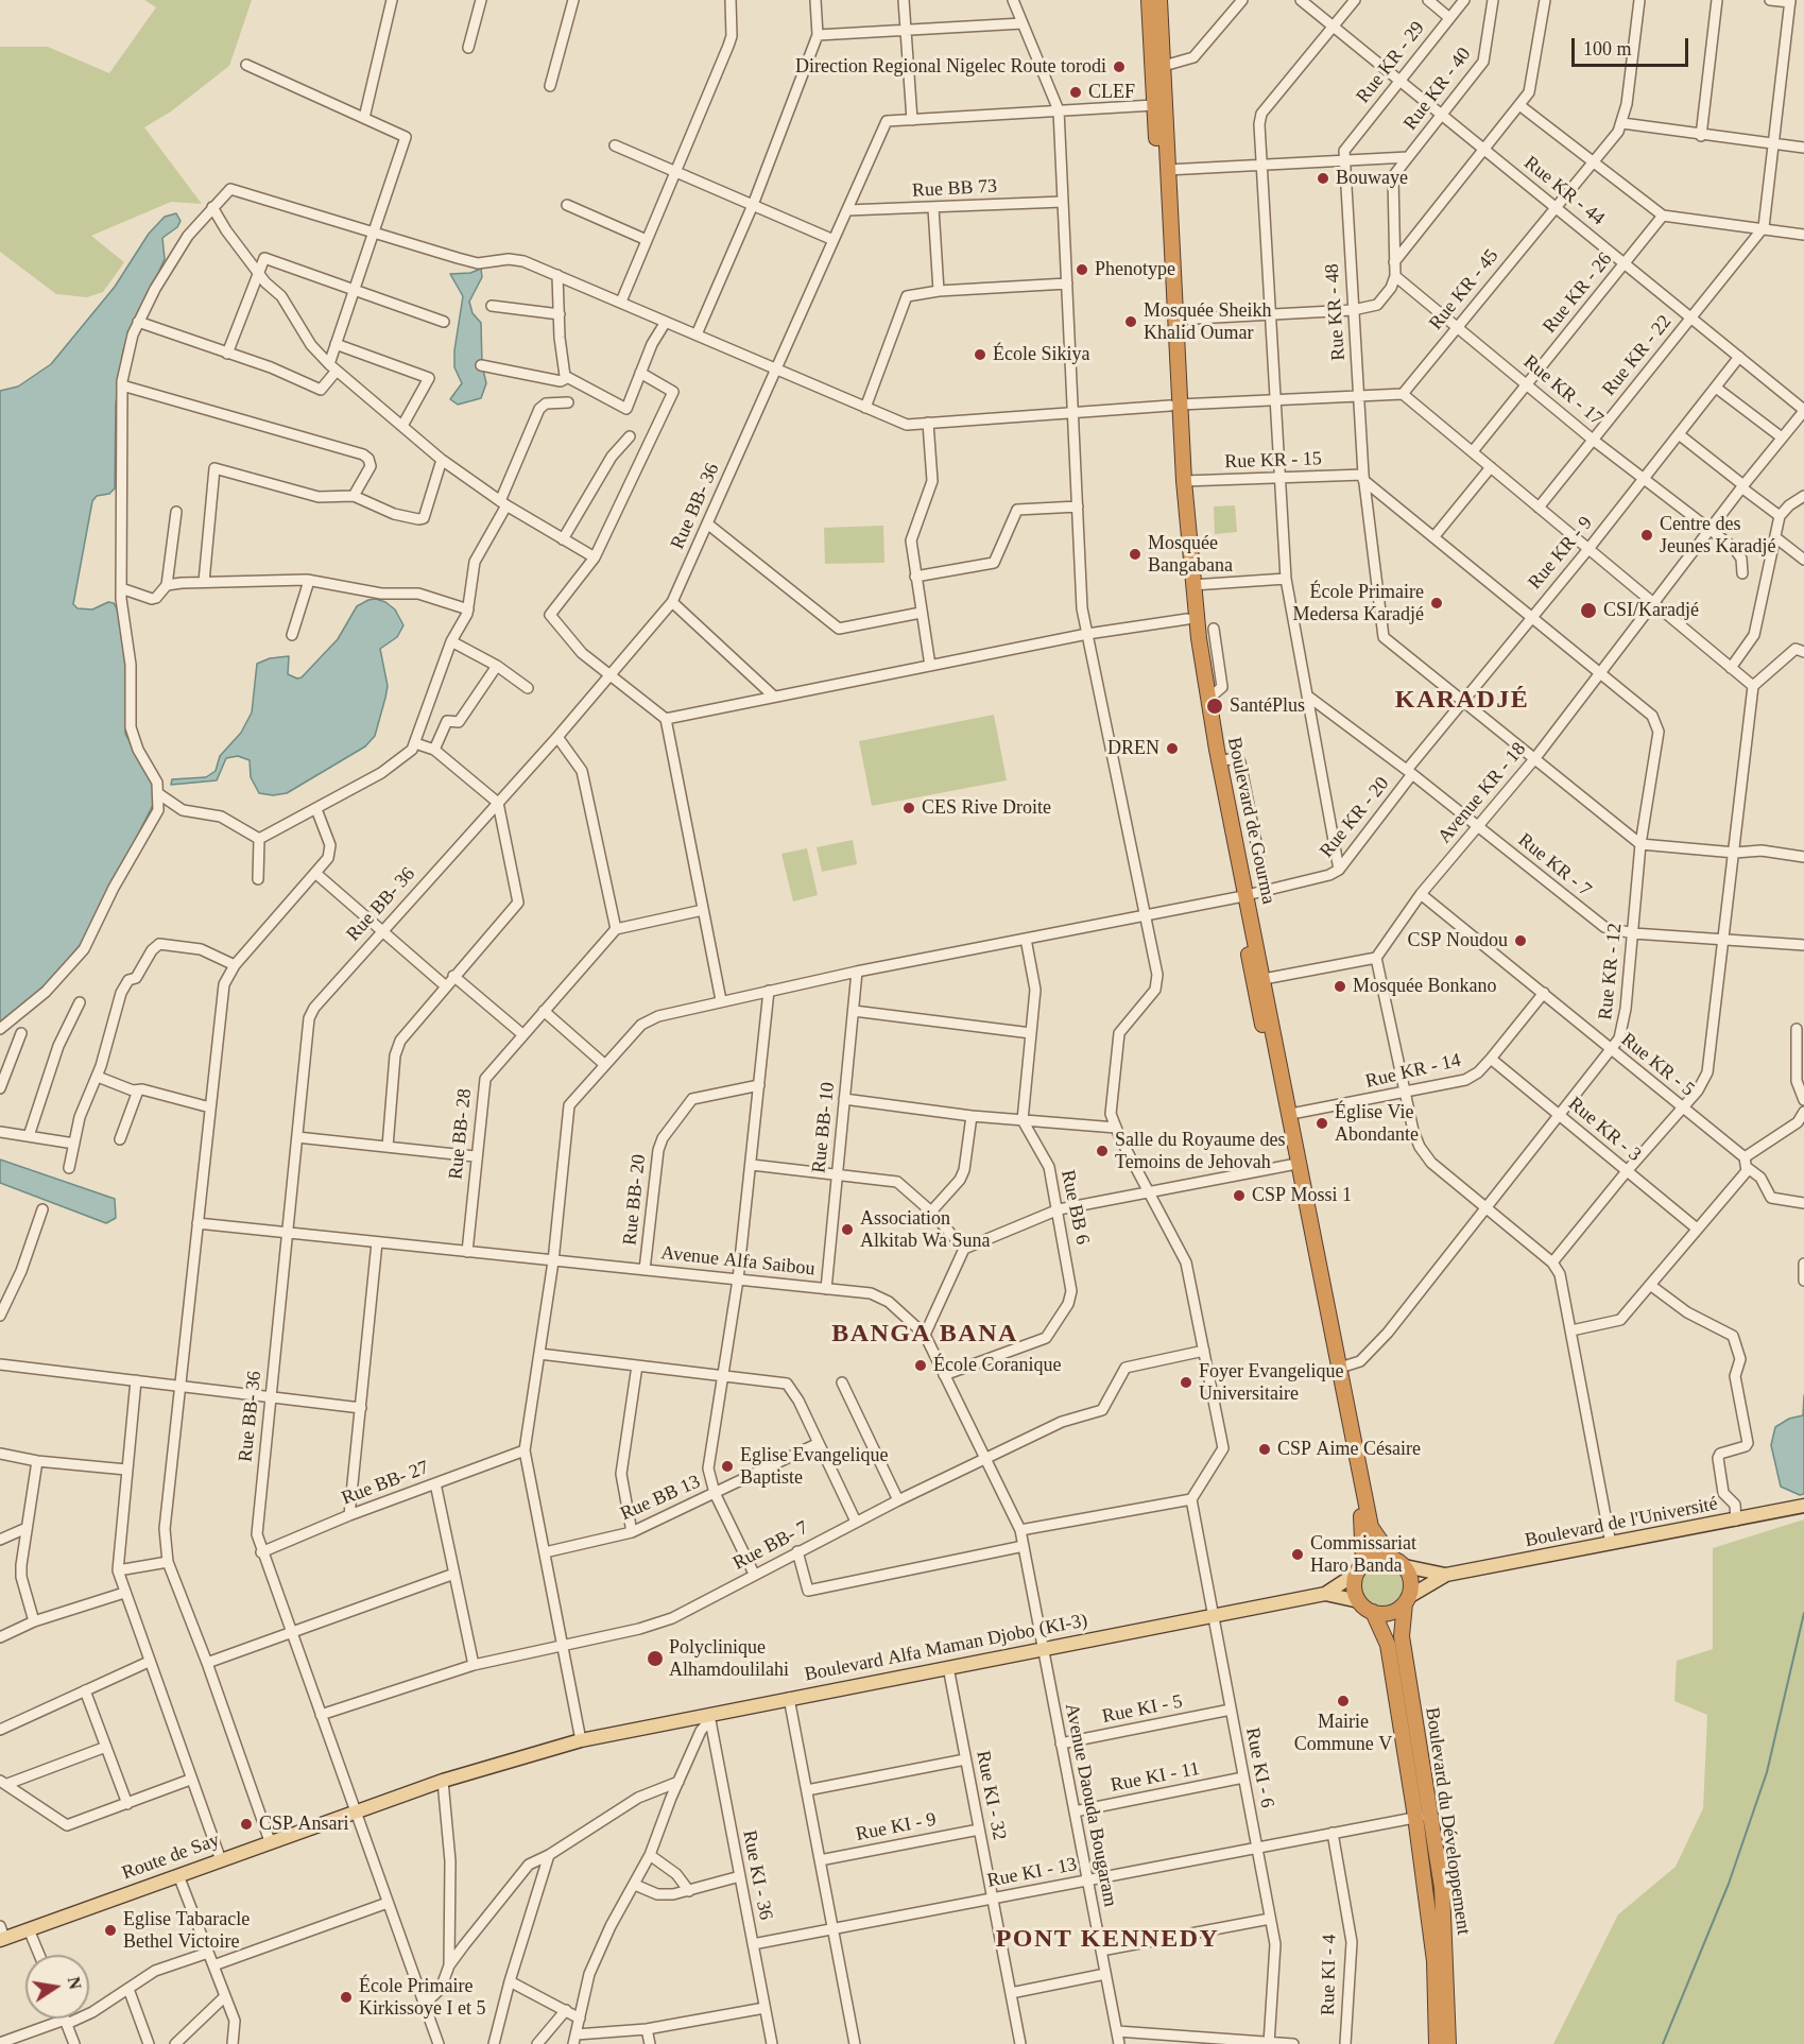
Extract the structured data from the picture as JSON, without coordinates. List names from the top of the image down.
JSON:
{
  "streets": {
    "highway": ["Boulevard de Gourma", "Boulevard du Développement"],
    "main road": ["Boulevard de l'Université", "Boulevard Alfa Maman Djobo (KI-3)", "Route de Say"],
    "street": [
      "Rue KR - 29",
      "Rue KR - 40",
      "Rue BB 73",
      "Rue KR - 44",
      "Rue KR - 45",
      "Rue KR - 26",
      "Rue KR - 48",
      "Rue KR - 22",
      "Rue KR - 17",
      "Rue KR - 15",
      "Rue BB- 36",
      "Rue KR - 9",
      "Avenue KR - 18",
      "Rue KR - 20",
      "Rue KR - 7",
      "Rue KR - 12",
      "Rue KR - 5",
      "Rue KR - 14",
      "Rue BB- 10",
      "Rue KR - 3",
      "Rue BB- 28",
      "Rue BB- 20",
      "Rue BB 6",
      "Avenue Alfa Saibou",
      "Rue BB- 27",
      "Rue BB 13",
      "Rue BB- 7",
      "Rue KI - 5",
      "Rue KI - 6",
      "Rue KI - 11",
      "Rue KI - 32",
      "Avenue Daouda Bougaram",
      "Rue KI - 9",
      "Rue KI - 13",
      "Rue KI - 36",
      "Rue KI - 4"
    ]
  },
  "crossings": [
    ["Rue KR - 29", "Rue KR - 44"],
    ["Rue KR - 29", "Rue KR - 48"],
    ["Rue KR - 40", "Rue KR - 44"],
    ["Rue KR - 40", "Rue KR - 17"],
    ["Rue BB 73", "Rue BB- 36"],
    ["Rue KR - 44", "Rue KR - 45"],
    ["Rue KR - 44", "Rue KR - 26"],
    ["Rue KR - 44", "Rue KR - 22"],
    ["Rue KR - 44", "Rue KR - 9"],
    ["Rue KR - 44", "Avenue KR - 18"],
    ["Rue KR - 45", "Rue KR - 17"],
    ["Rue KR - 26", "Rue KR - 17"],
    ["Rue KR - 48", "Rue KR - 15"],
    ["Rue KR - 48", "Rue KR - 9"],
    ["Rue KR - 48", "Avenue KR - 18"],
    ["Rue KR - 48", "Rue KR - 12"],
    ["Rue KR - 22", "Rue KR - 17"],
    ["Rue KR - 17", "Rue KR - 9"],
    ["Rue KR - 17", "Avenue KR - 18"],
    ["Rue KR - 15", "Boulevard de Gourma"],
    ["Rue BB- 36", "Avenue Alfa Saibou"],
    ["Rue BB- 36", "Rue BB- 27"],
    ["Rue BB- 36", "Rue BB- 7"],
    ["Rue BB- 36", "Boulevard Alfa Maman Djobo (KI-3)"],
    ["Rue BB- 36", "Route de Say"],
    ["Rue KR - 9", "Rue KR - 20"],
    ["Rue KR - 9", "Rue KR - 7"],
    ["Avenue KR - 18", "Rue KR - 7"],
    ["Avenue KR - 18", "Rue KR - 12"],
    ["Avenue KR - 18", "Rue KR - 5"],
    ["Rue KR - 20", "Boulevard de Gourma"],
    ["Rue KR - 20", "Rue KR - 7"],
    ["Rue KR - 20", "Rue BB- 10"],
    ["Rue KR - 20", "Avenue Alfa Saibou"],
    ["Rue KR - 20", "Rue BB- 27"],
    ["Rue KR - 20", "Rue BB 13"],
    ["Rue KR - 20", "Rue BB- 7"],
    ["Rue KR - 20", "Boulevard Alfa Maman Djobo (KI-3)"],
    ["Boulevard de Gourma", "Rue KR - 12"],
    ["Boulevard de Gourma", "Rue KR - 14"],
    ["Boulevard de Gourma", "Boulevard de l'Université"],
    ["Boulevard de Gourma", "Boulevard Alfa Maman Djobo (KI-3)"],
    ["Boulevard de Gourma", "Boulevard du Développement"],
    ["Rue KR - 7", "Rue KR - 12"],
    ["Rue KR - 12", "Rue KR - 5"],
    ["Rue KR - 12", "Rue KR - 3"],
    ["Rue KR - 5", "Rue KR - 14"],
    ["Rue KR - 14", "Rue KR - 3"],
    ["Rue BB- 10", "Avenue Alfa Saibou"],
    ["Rue BB- 28", "Avenue Alfa Saibou"],
    ["Rue BB- 20", "Avenue Alfa Saibou"],
    ["Rue BB 6", "Avenue Alfa Saibou"],
    ["Avenue Alfa Saibou", "Rue BB- 7"],
    ["Avenue Alfa Saibou", "Boulevard Alfa Maman Djobo (KI-3)"],
    ["Avenue Alfa Saibou", "Avenue Daouda Bougaram"],
    ["Boulevard de l'Université", "Boulevard Alfa Maman Djobo (KI-3)"],
    ["Boulevard de l'Université", "Boulevard du Développement"],
    ["Boulevard Alfa Maman Djobo (KI-3)", "Rue KI - 6"],
    ["Boulevard Alfa Maman Djobo (KI-3)", "Rue KI - 32"],
    ["Boulevard Alfa Maman Djobo (KI-3)", "Avenue Daouda Bougaram"],
    ["Boulevard Alfa Maman Djobo (KI-3)", "Boulevard du Développement"],
    ["Boulevard Alfa Maman Djobo (KI-3)", "Route de Say"],
    ["Boulevard Alfa Maman Djobo (KI-3)", "Rue KI - 36"],
    ["Rue KI - 5", "Rue KI - 6"],
    ["Rue KI - 5", "Avenue Daouda Bougaram"],
    ["Rue KI - 6", "Rue KI - 11"],
    ["Rue KI - 6", "Rue KI - 13"],
    ["Rue KI - 11", "Avenue Daouda Bougaram"],
    ["Rue KI - 32", "Rue KI - 9"],
    ["Rue KI - 32", "Rue KI - 13"],
    ["Avenue Daouda Bougaram", "Rue KI - 13"],
    ["Boulevard du Développement", "Rue KI - 13"],
    ["Rue KI - 13", "Rue KI - 36"],
    ["Rue KI - 13", "Rue KI - 4"]
  ],
  "districts": ["KARADJÉ", "BANGA BANA", "PONT KENNEDY"],
  "places": [
    "Direction Regional Nigelec Route torodi",
    "CLEF",
    "Bouwaye",
    "Phenotype",
    "Mosquée Sheikh Khalid Oumar",
    "École Sikiya",
    "Centre des Jeunes Karadjé",
    "Mosquée Bangabana",
    "École Primaire Medersa Karadjé",
    "CSI/Karadjé",
    "SantéPlus",
    "DREN",
    "CES Rive Droite",
    "CSP Noudou",
    "Mosquée Bonkano",
    "Église Vie Abondante",
    "Salle du Royaume des Temoins de Jehovah",
    "CSP Mossi 1",
    "Association Alkitab Wa Suna",
    "École Coranique",
    "Foyer Evangelique Universitaire",
    "CSP Aime Césaire",
    "Eglise Evangelique Baptiste",
    "Commissariat Haro Banda",
    "Polyclinique Alhamdoulilahi",
    "Mairie Commune V",
    "CSP Ansari",
    "Eglise Tabaracle Bethel Victoire",
    "École Primaire Kirkissoye I et 5"
  ],
  "scale_bar": "100 m",
  "north": "right"
}
